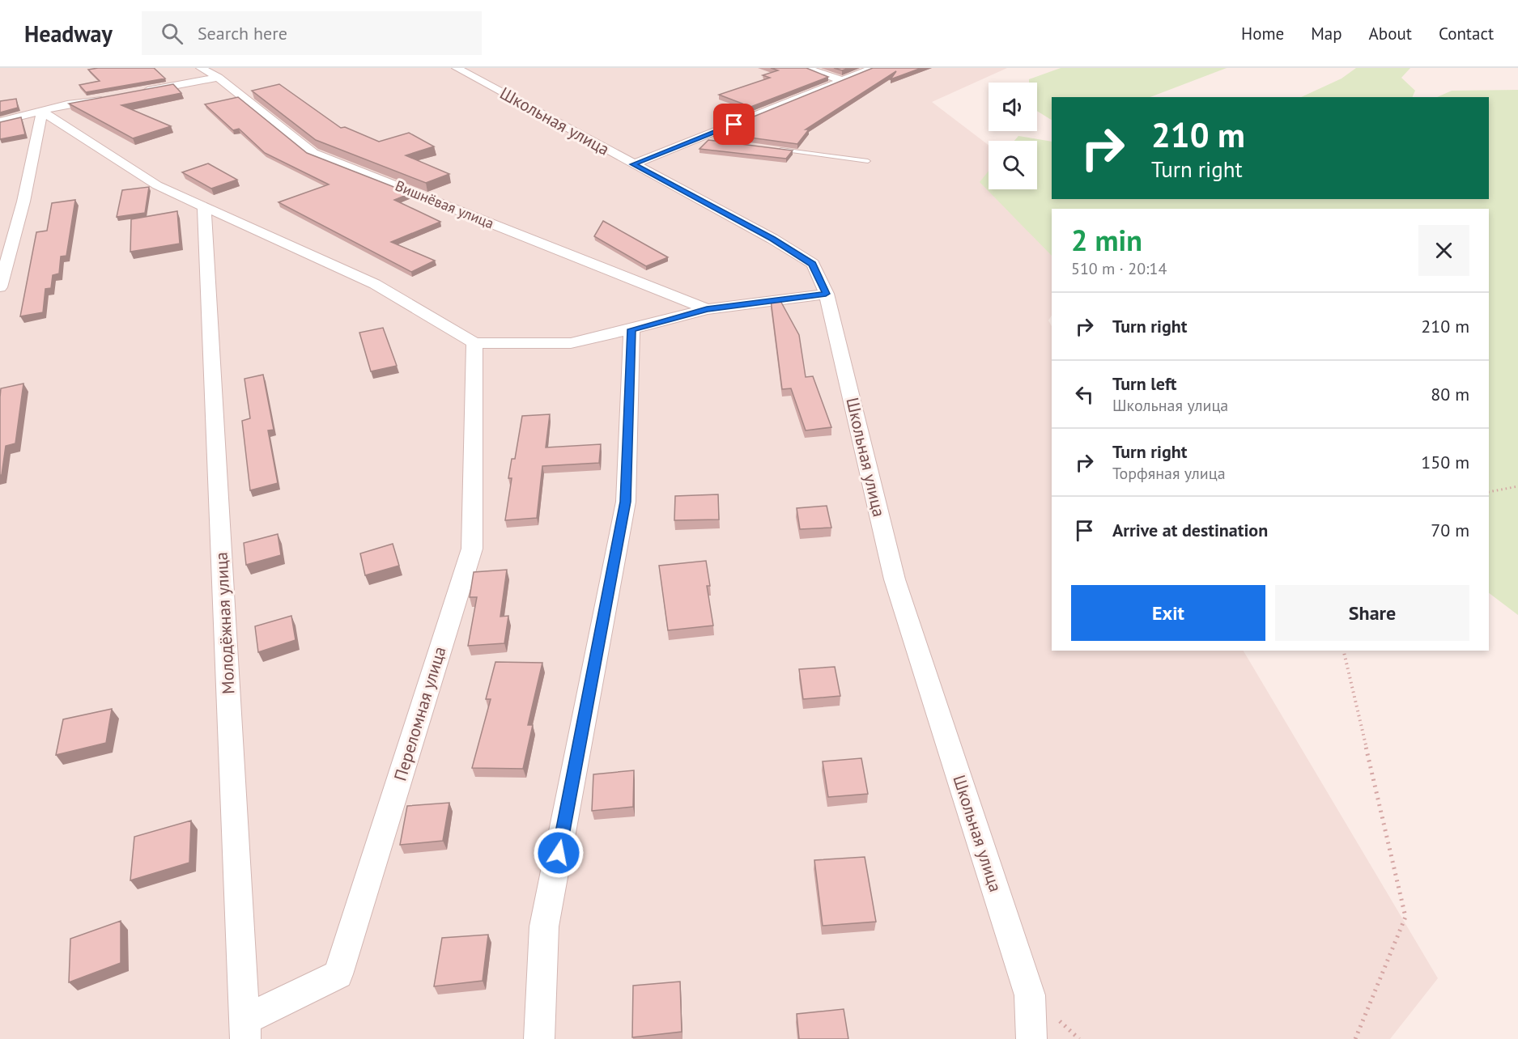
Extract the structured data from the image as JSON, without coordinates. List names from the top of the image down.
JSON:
{
  "streets": {
    "street": [
      "Школьная улица",
      "Вишнёвая улица",
      "Молодёжная улица",
      "Переломная улица"
    ]
  },
  "crossings": [
    ["Молодёжная улица", "Переломная улица"]
  ],
  "page": {
    "header": "Headway",
    "search": "Search here",
    "nav": [
      "Home",
      "Map",
      "About",
      "Contact"
    ],
    "turn": ["210 m", "Turn right"],
    "heading": ["2 min", "510 m · 20:14"],
    "list": [
      {
        "name": "Turn right",
        "value": "210 m"
      },
      {
        "name": "Turn left",
        "note": "Школьная улица",
        "value": "80 m"
      },
      {
        "name": "Turn right",
        "note": "Торфяная улица",
        "value": "150 m"
      },
      {
        "name": "Arrive at destination",
        "value": "70 m"
      }
    ],
    "buttons": ["Exit", "Share"]
  }
}
